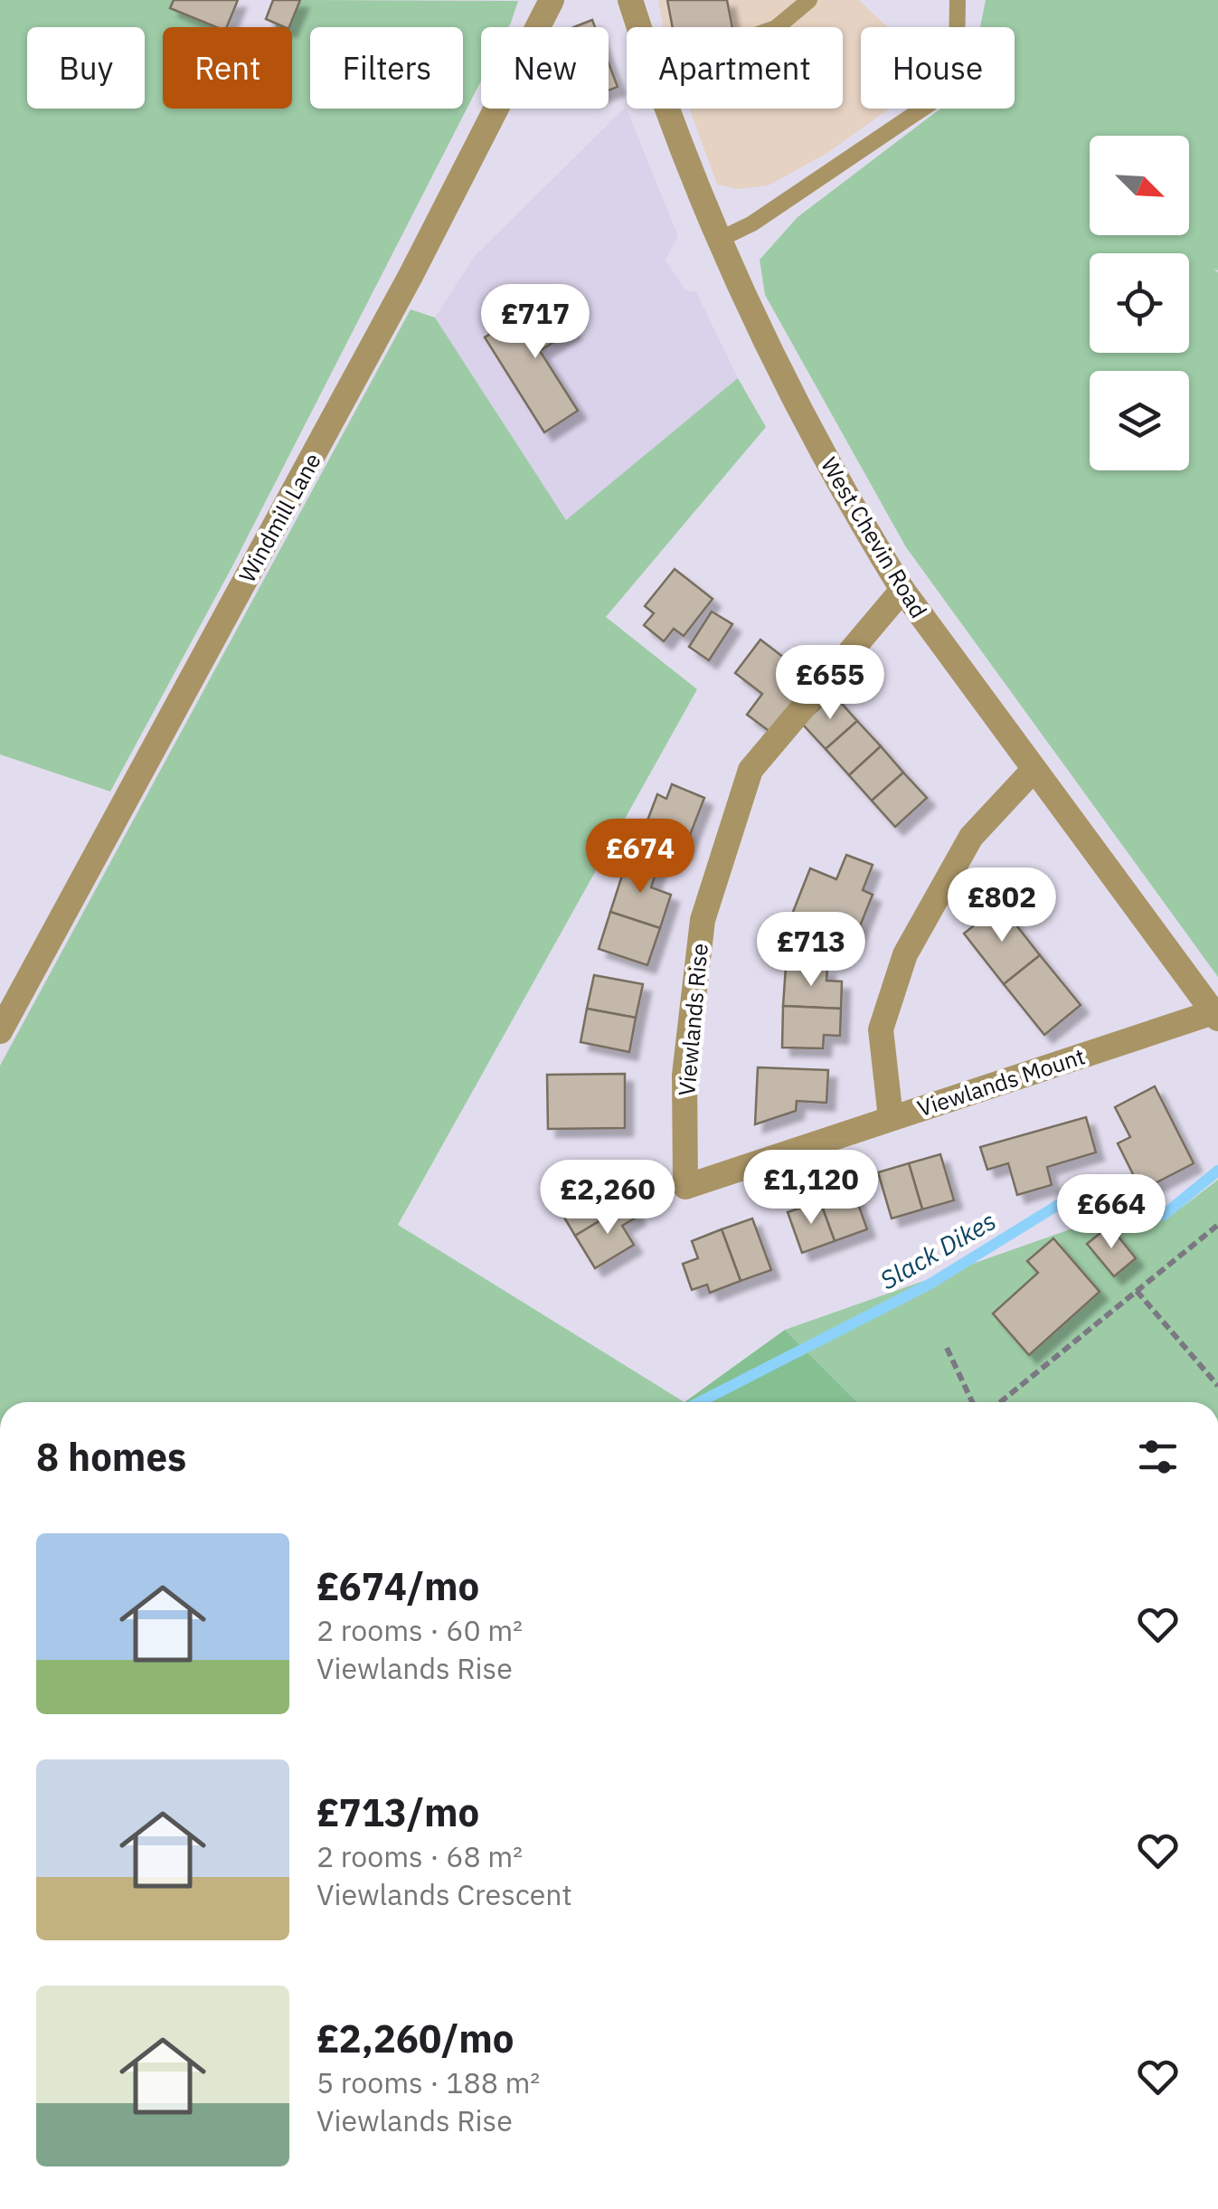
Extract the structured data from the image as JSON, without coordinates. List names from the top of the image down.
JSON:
{
  "streets": {
    "street": [
      "Windmill Lane",
      "West Chevin Road",
      "Viewlands Rise",
      "Viewlands Mount"
    ]
  },
  "crossings": [
    ["West Chevin Road", "Viewlands Rise"],
    ["West Chevin Road", "Viewlands Mount"],
    ["Viewlands Rise", "Viewlands Mount"]
  ],
  "water": ["Slack Dikes"],
  "north": "bottom right",
  "page": {
    "chip": [
      "Buy",
      "Rent",
      "Filters",
      "New",
      "Apartment",
      "House"
    ],
    "price": [
      "£717",
      "£655",
      "£674",
      "£802",
      "£713",
      "£1,120",
      "£2,260",
      "£664"
    ],
    "heading": "8 homes",
    "list": [
      {
        "name": "£674/mo",
        "note": "2 rooms · 60 m² · Viewlands Rise"
      },
      {
        "name": "£713/mo",
        "note": "2 rooms · 68 m² · Viewlands Crescent"
      },
      {
        "name": "£2,260/mo",
        "note": "5 rooms · 188 m² · Viewlands Rise"
      }
    ]
  }
}
